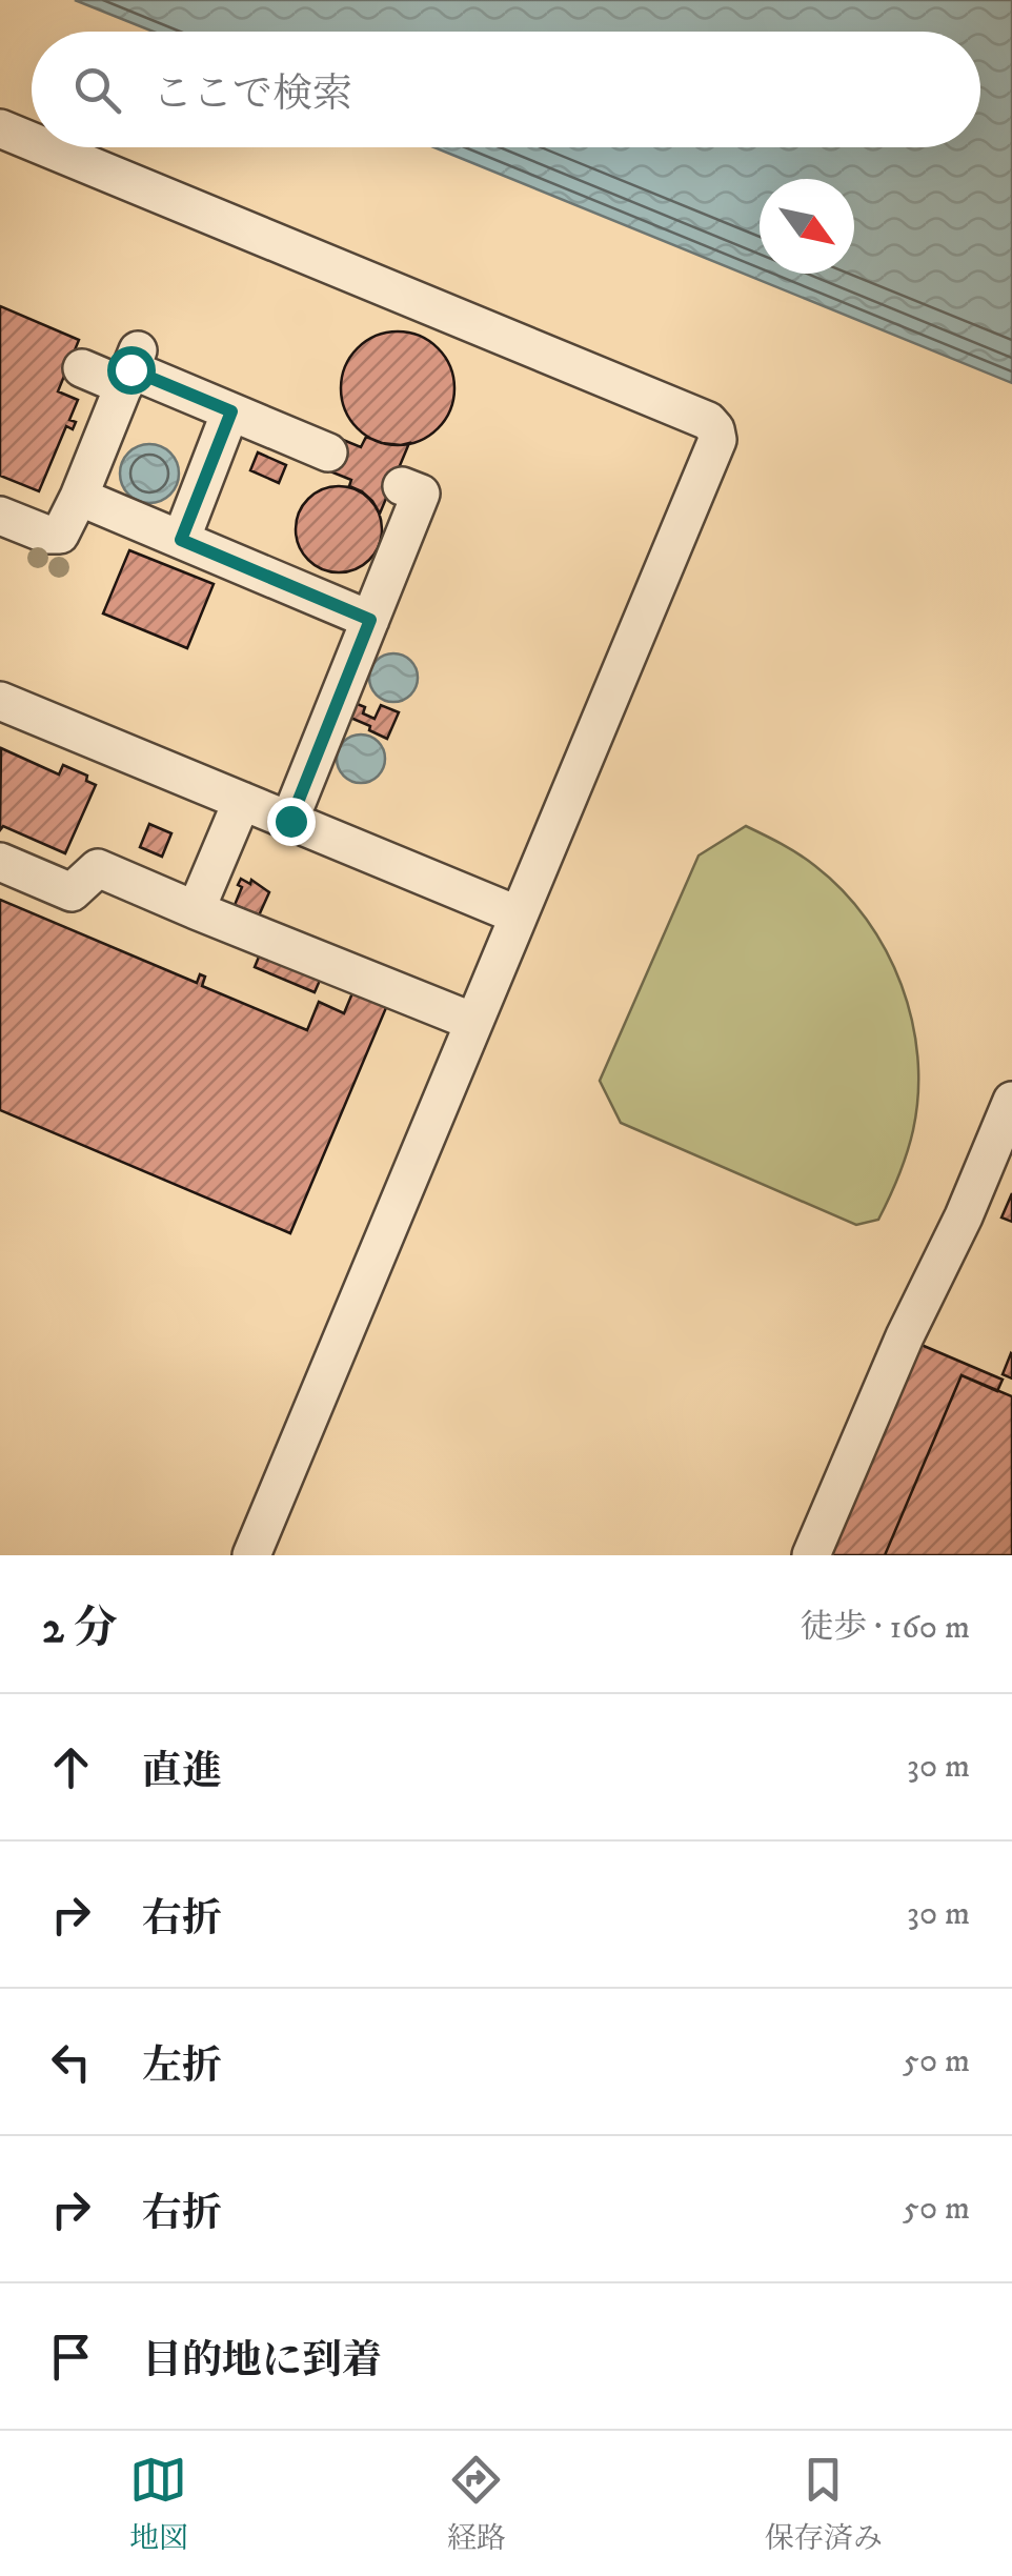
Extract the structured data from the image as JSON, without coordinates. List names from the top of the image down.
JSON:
{
  "north": "bottom right",
  "page": {
    "search": "ここで検索",
    "heading": ["2 分", "徒歩 · 160 m"],
    "list": [
      ["直進", "30 m"],
      ["右折", "30 m"],
      ["左折", "50 m"],
      ["右折", "50 m"],
      "目的地に到着"
    ],
    "nav": ["地図", "経路", "保存済み"]
  }
}
